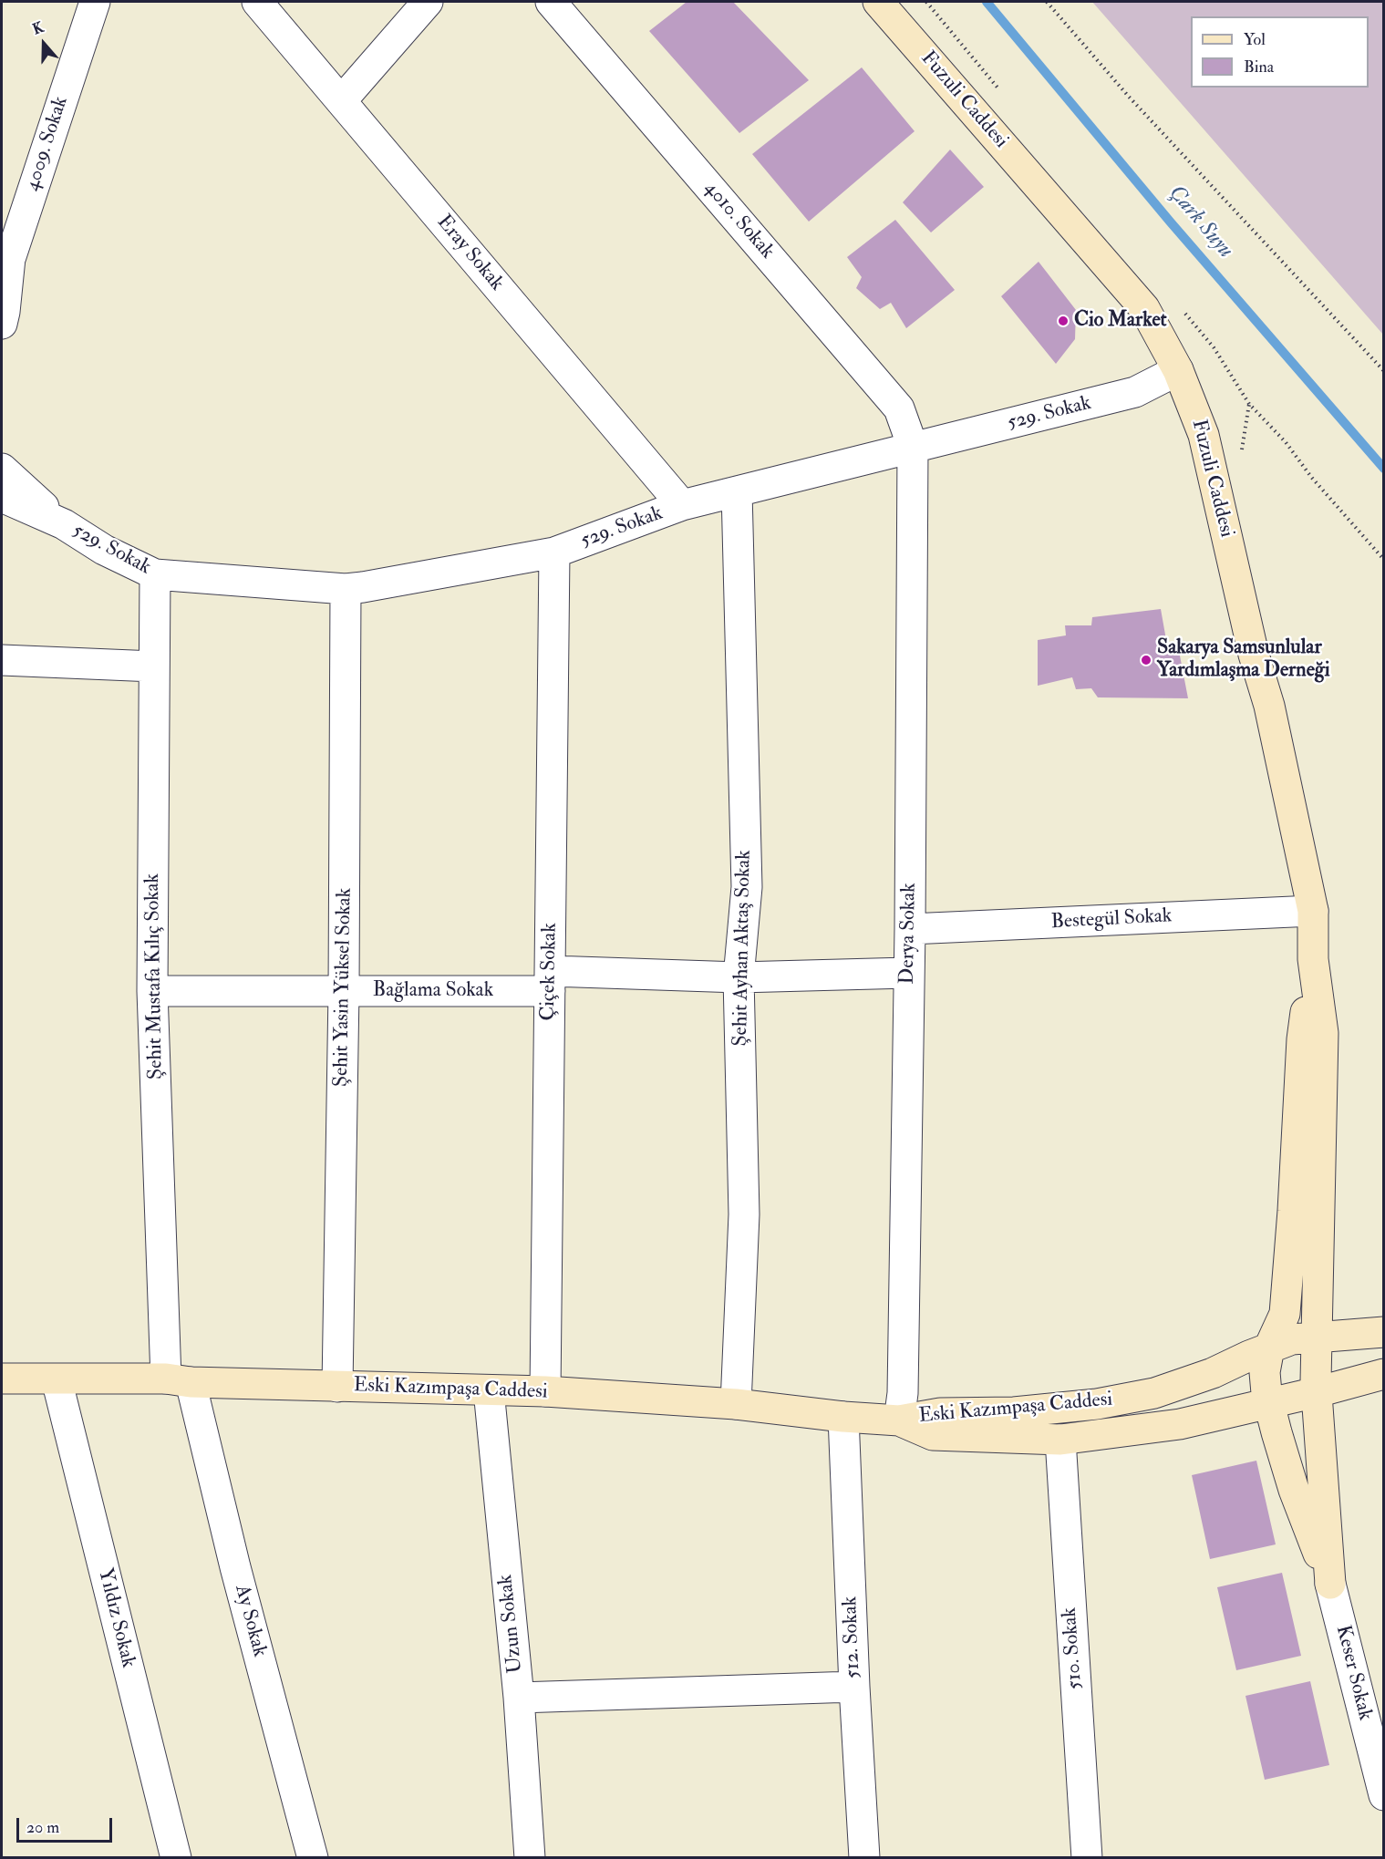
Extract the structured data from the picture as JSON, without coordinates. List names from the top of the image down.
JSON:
{
  "streets": {
    "street": [
      "Fuzuli Caddesi",
      "4009. Sokak",
      "4010. Sokak",
      "Eray Sokak",
      "529. Sokak",
      "Bestegül Sokak",
      "Derya Sokak",
      "Şehit Ayhan Aktaş Sokak",
      "Çiçek Sokak",
      "Şehit Mustafa Kılıç Sokak",
      "Şehit Yasin Yüksel Sokak",
      "Bağlama Sokak",
      "Eski Kazımpaşa Caddesi",
      "Yıldız Sokak",
      "Ay Sokak",
      "Uzun Sokak",
      "512. Sokak",
      "510. Sokak",
      "Keser Sokak"
    ]
  },
  "crossings": [
    ["Fuzuli Caddesi", "529. Sokak"],
    ["Fuzuli Caddesi", "Bestegül Sokak"],
    ["4010. Sokak", "529. Sokak"],
    ["4010. Sokak", "Derya Sokak"],
    ["Eray Sokak", "529. Sokak"],
    ["529. Sokak", "Derya Sokak"],
    ["529. Sokak", "Şehit Ayhan Aktaş Sokak"],
    ["529. Sokak", "Çiçek Sokak"],
    ["529. Sokak", "Şehit Mustafa Kılıç Sokak"],
    ["529. Sokak", "Şehit Yasin Yüksel Sokak"],
    ["Bestegül Sokak", "Derya Sokak"],
    ["Derya Sokak", "Bağlama Sokak"],
    ["Derya Sokak", "Eski Kazımpaşa Caddesi"],
    ["Şehit Ayhan Aktaş Sokak", "Bağlama Sokak"],
    ["Şehit Ayhan Aktaş Sokak", "Eski Kazımpaşa Caddesi"],
    ["Çiçek Sokak", "Bağlama Sokak"],
    ["Çiçek Sokak", "Eski Kazımpaşa Caddesi"],
    ["Şehit Mustafa Kılıç Sokak", "Bağlama Sokak"],
    ["Şehit Mustafa Kılıç Sokak", "Eski Kazımpaşa Caddesi"],
    ["Şehit Mustafa Kılıç Sokak", "Ay Sokak"],
    ["Şehit Yasin Yüksel Sokak", "Bağlama Sokak"],
    ["Şehit Yasin Yüksel Sokak", "Eski Kazımpaşa Caddesi"],
    ["Eski Kazımpaşa Caddesi", "Yıldız Sokak"],
    ["Eski Kazımpaşa Caddesi", "Ay Sokak"],
    ["Eski Kazımpaşa Caddesi", "Uzun Sokak"],
    ["Eski Kazımpaşa Caddesi", "512. Sokak"],
    ["Eski Kazımpaşa Caddesi", "510. Sokak"]
  ],
  "water": ["Çark Suyu"],
  "places": ["Cio Market", "Sakarya Samsunlular Yardımlaşma Derneği"],
  "legend": ["Yol", "Bina"],
  "scale_bar": "20 m",
  "north": "top"
}
